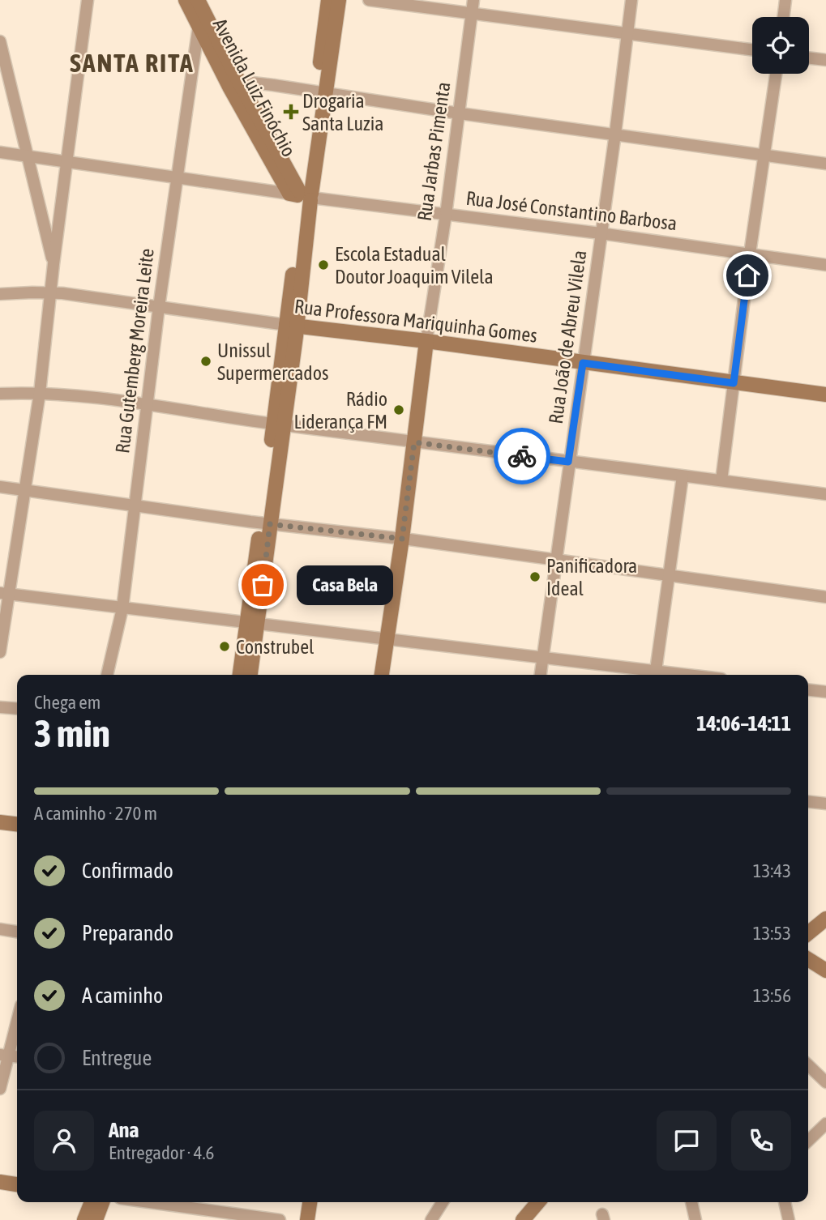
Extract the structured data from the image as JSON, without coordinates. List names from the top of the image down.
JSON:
{
  "streets": {
    "street": [
      "Avenida Luiz Finóchio",
      "Rua Jarbas Pimenta",
      "Rua José Constantino Barbosa",
      "Rua Professora Mariquinha Gomes",
      "Rua João de Abreu Vilela",
      "Rua Gutemberg Moreira Leite"
    ]
  },
  "crossings": [
    ["Avenida Luiz Finóchio", "Rua José Constantino Barbosa"],
    ["Avenida Luiz Finóchio", "Rua Gutemberg Moreira Leite"],
    ["Rua Jarbas Pimenta", "Rua José Constantino Barbosa"],
    ["Rua Jarbas Pimenta", "Rua Professora Mariquinha Gomes"],
    ["Rua José Constantino Barbosa", "Rua João de Abreu Vilela"],
    ["Rua José Constantino Barbosa", "Rua Gutemberg Moreira Leite"],
    ["Rua Professora Mariquinha Gomes", "Rua João de Abreu Vilela"],
    ["Rua Professora Mariquinha Gomes", "Rua Gutemberg Moreira Leite"]
  ],
  "districts": ["SANTA RITA"],
  "places": {
    "health": ["Drogaria Santa Luzia"],
    "other": [
      "Escola Estadual Doutor Joaquim Vilela",
      "Unissul Supermercados",
      "Rádio Liderança FM",
      "Panificadora Ideal",
      "Casa Bela",
      "Construbel"
    ]
  },
  "page": {
    "bubble": "Casa Bela",
    "heading": ["3 min", "Chega em", "14:06–14:11"],
    "panel": ["Ana", "Entregador · 4.6"],
    "bar": "A caminho · 270 m",
    "list": [
      ["Confirmado", "13:43"],
      ["Preparando", "13:53"],
      ["A caminho", "13:56"],
      "Entregue"
    ]
  }
}
